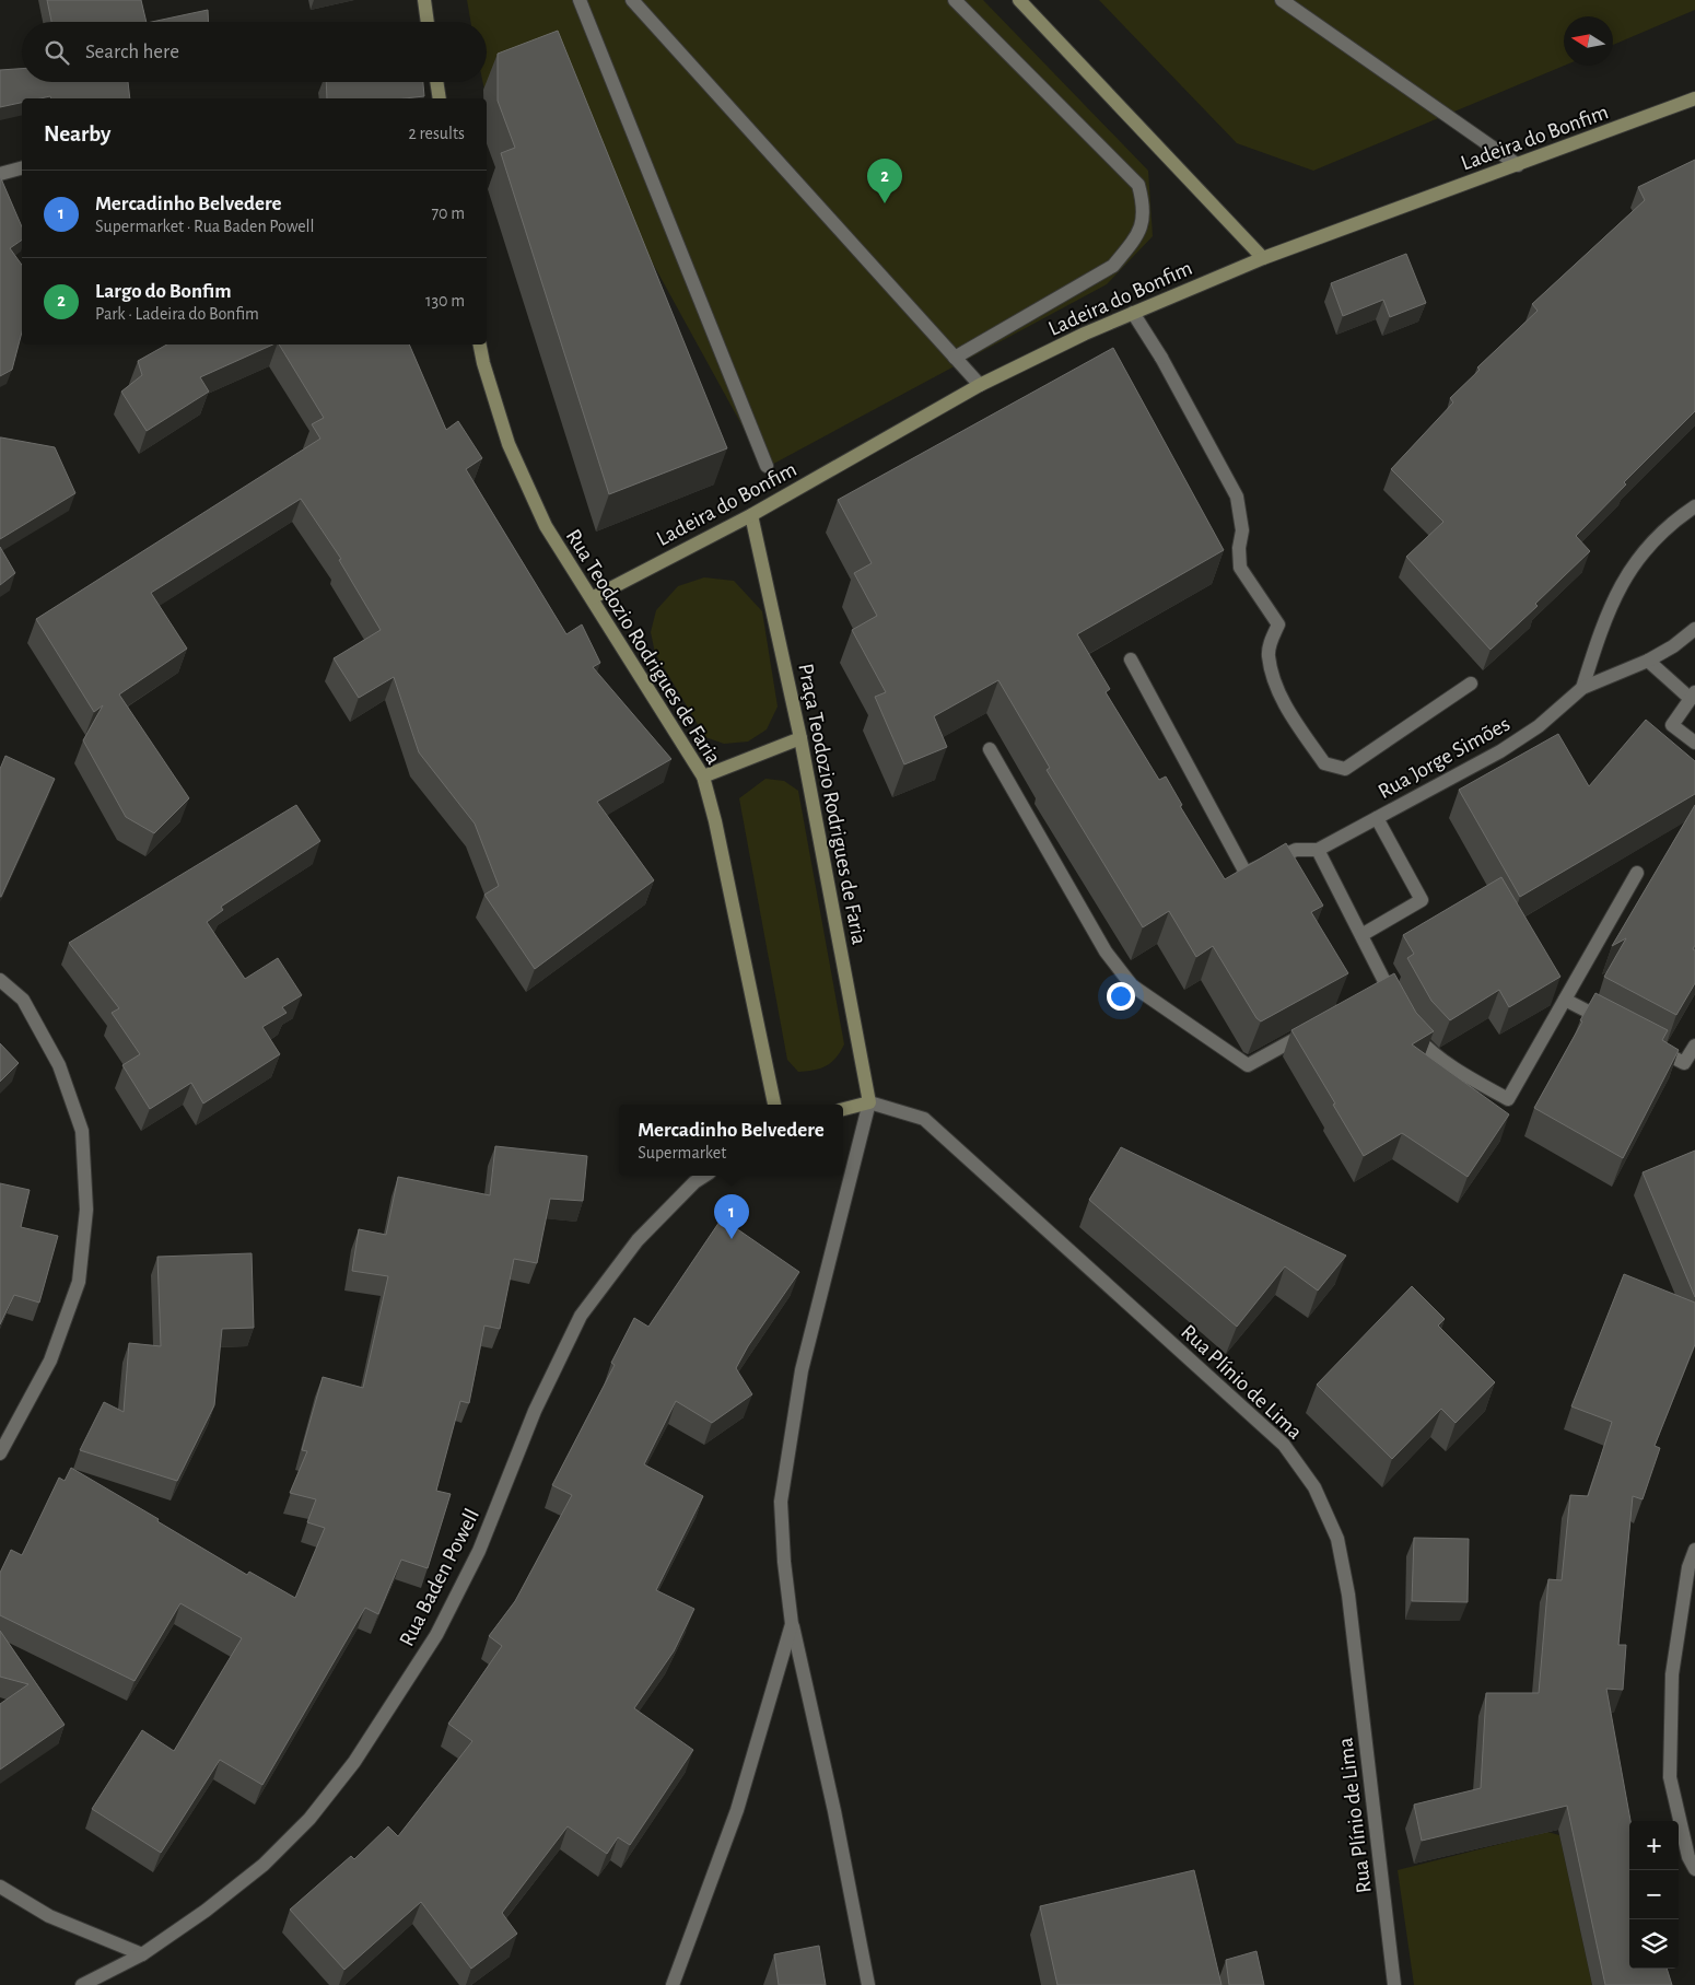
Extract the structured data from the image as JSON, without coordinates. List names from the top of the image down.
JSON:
{
  "streets": {
    "street": [
      "Ladeira do Bonfim",
      "Rua Teodozio Rodrigues de Faria",
      "Rua Jorge Simões",
      "Praça Teodozio Rodrigues de Faria",
      "Rua Plínio de Lima",
      "Rua Baden Powell"
    ]
  },
  "crossings": [
    ["Ladeira do Bonfim", "Rua Teodozio Rodrigues de Faria"],
    ["Ladeira do Bonfim", "Praça Teodozio Rodrigues de Faria"],
    ["Praça Teodozio Rodrigues de Faria", "Rua Plínio de Lima"]
  ],
  "north": "left",
  "page": {
    "search": "Search here",
    "heading": ["Nearby", "2 results"],
    "pins": ["2", "1"],
    "list": [
      {
        "mark": "1",
        "name": "Mercadinho Belvedere",
        "note": "Supermarket · Rua Baden Powell",
        "value": "70 m"
      },
      {
        "mark": "2",
        "name": "Largo do Bonfim",
        "note": "Park · Ladeira do Bonfim",
        "value": "130 m"
      }
    ],
    "popup": ["Mercadinho Belvedere", "Supermarket"],
    "map_buttons": ["+", "−"]
  }
}
